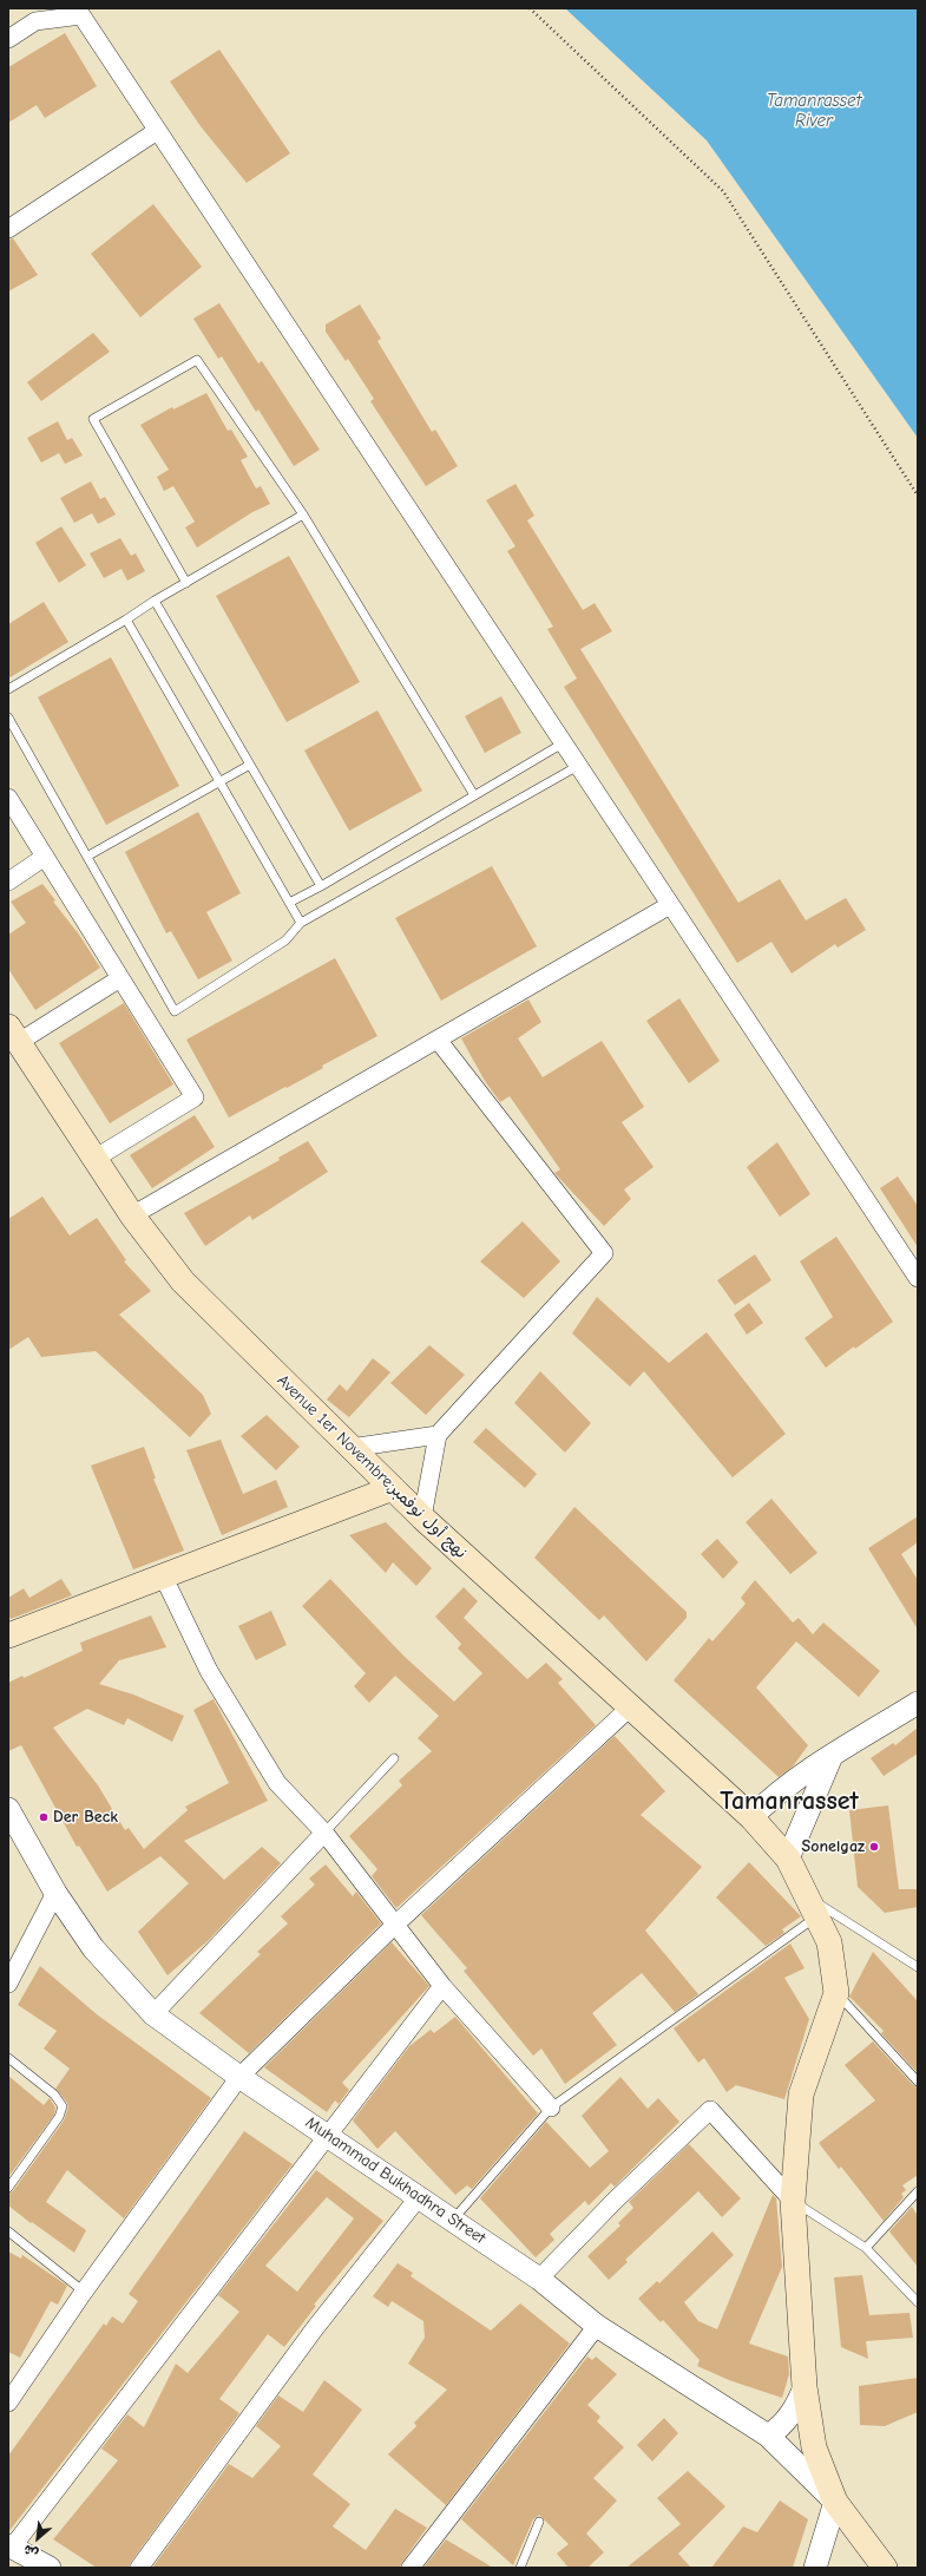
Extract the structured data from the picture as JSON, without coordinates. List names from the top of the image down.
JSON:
{
  "streets": {
    "main road": ["Avenue 1er Novembre;نهج أول نوفمبر"],
    "street": ["Muhammad Bukhadhra Street"]
  },
  "districts": ["Tamanrasset"],
  "water": ["Tamanrasset River"],
  "places": ["Der Beck", "Sonelgaz"],
  "north": "bottom left"
}
